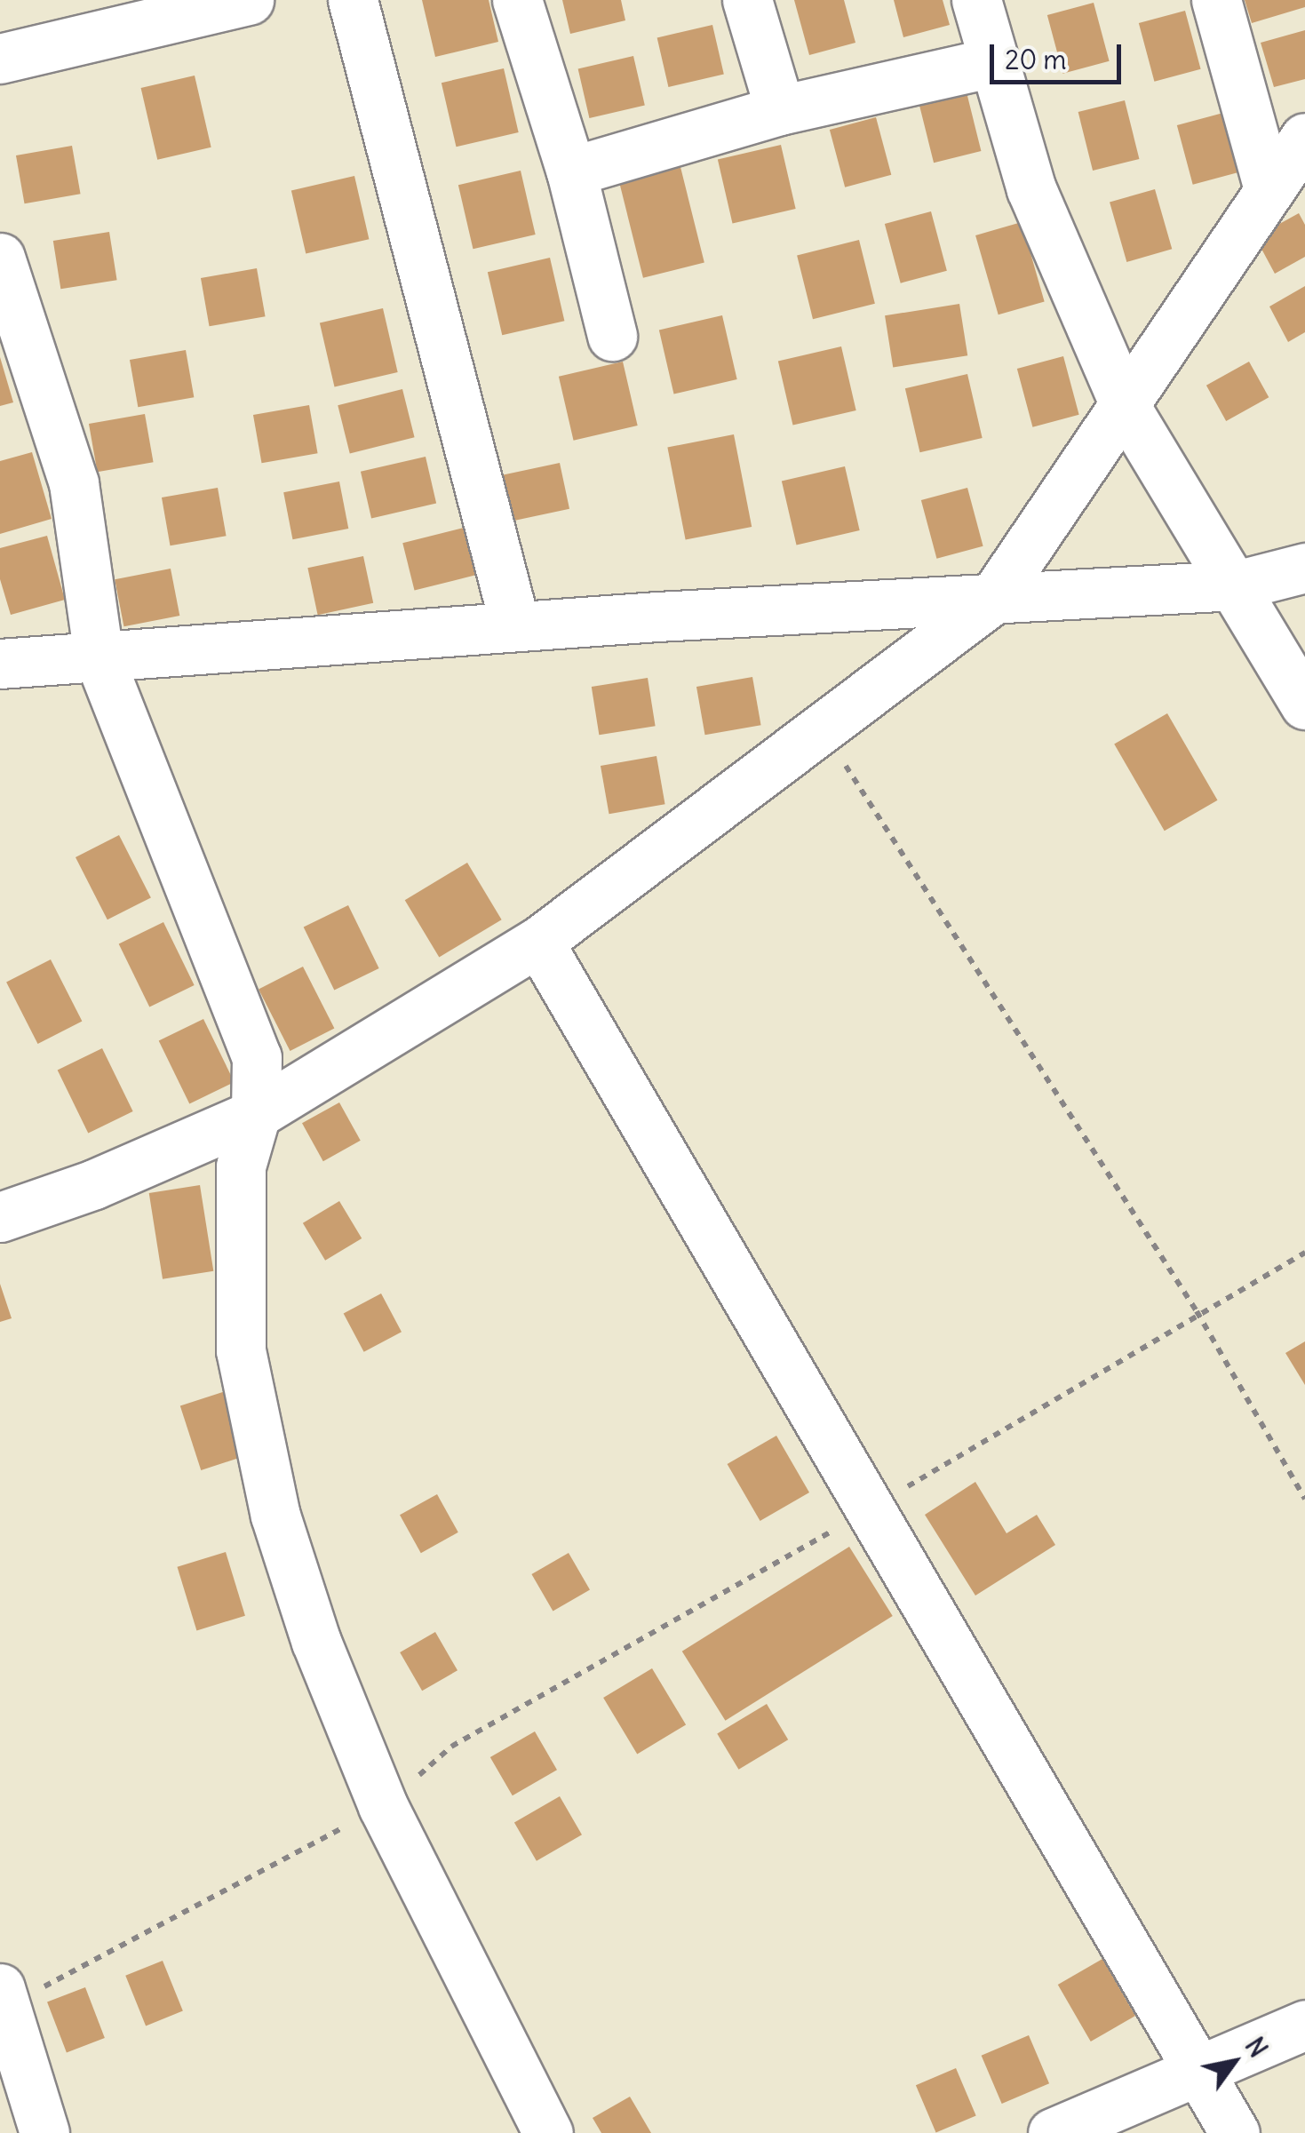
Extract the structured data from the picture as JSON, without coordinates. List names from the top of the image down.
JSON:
{
  "scale_bar": "20 m",
  "north": "top right"
}
